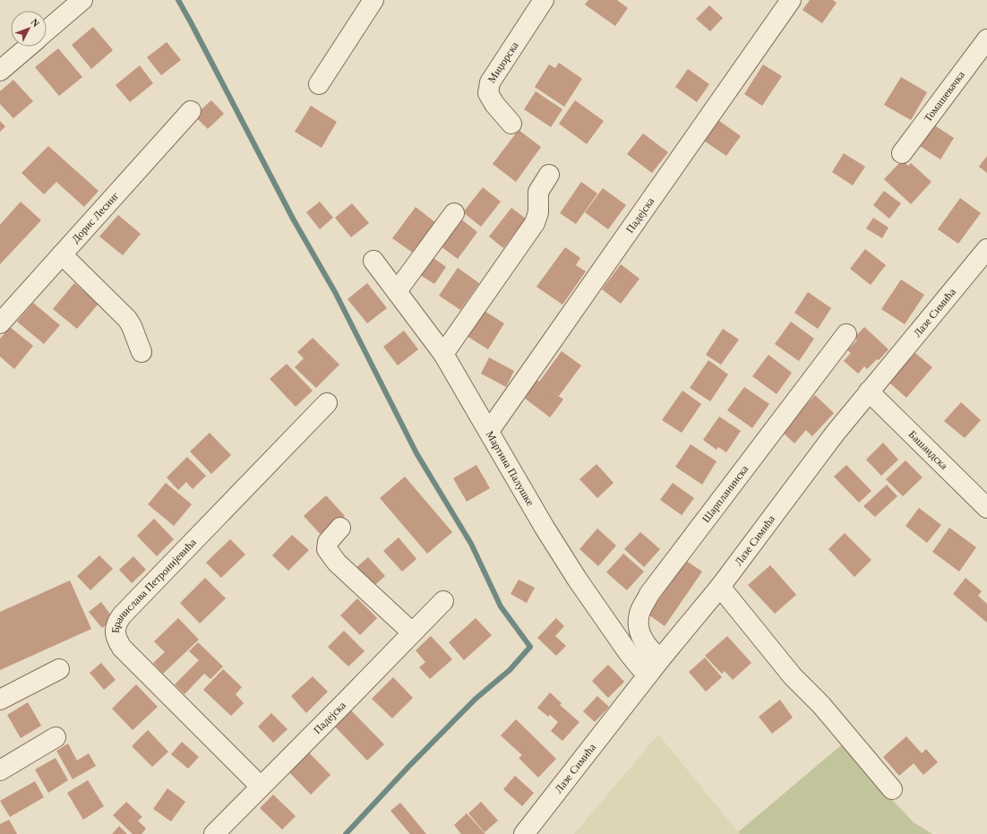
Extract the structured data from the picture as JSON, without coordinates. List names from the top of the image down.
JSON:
{
  "streets": {
    "street": [
      "Миџорска",
      "Томашевачка",
      "Падејска",
      "Дорис Лесинг",
      "Лазе Симића",
      "Башаидска",
      "Мартина Палушке",
      "Шарпланинска",
      "Бранислава Петронијевића"
    ]
  },
  "crossings": [
    ["Падејска", "Мартина Палушке"],
    ["Падејска", "Бранислава Петронијевића"],
    ["Лазе Симића", "Башаидска"],
    ["Лазе Симића", "Мартина Палушке"],
    ["Лазе Симића", "Шарпланинска"]
  ],
  "north": "top right"
}
